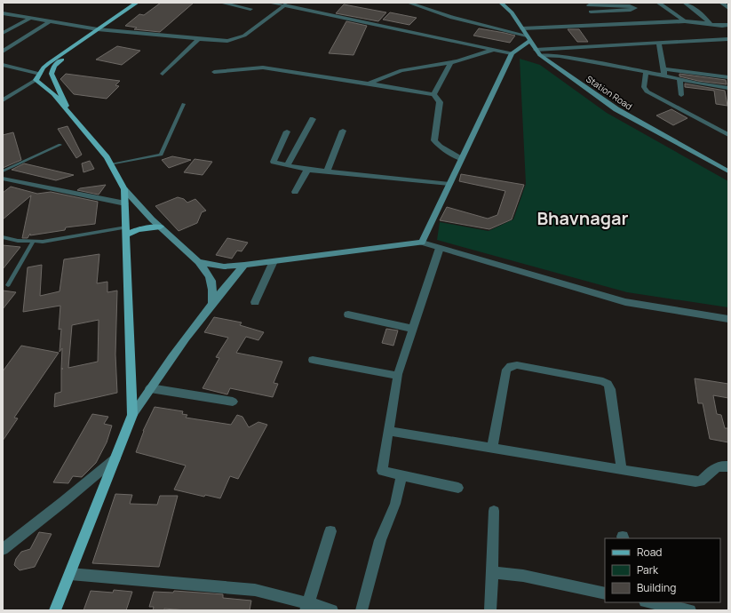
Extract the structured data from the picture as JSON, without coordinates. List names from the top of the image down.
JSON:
{
  "streets": {
    "main road": ["Station Road"]
  },
  "districts": ["Bhavnagar"],
  "legend": ["Road", "Park", "Building"]
}
